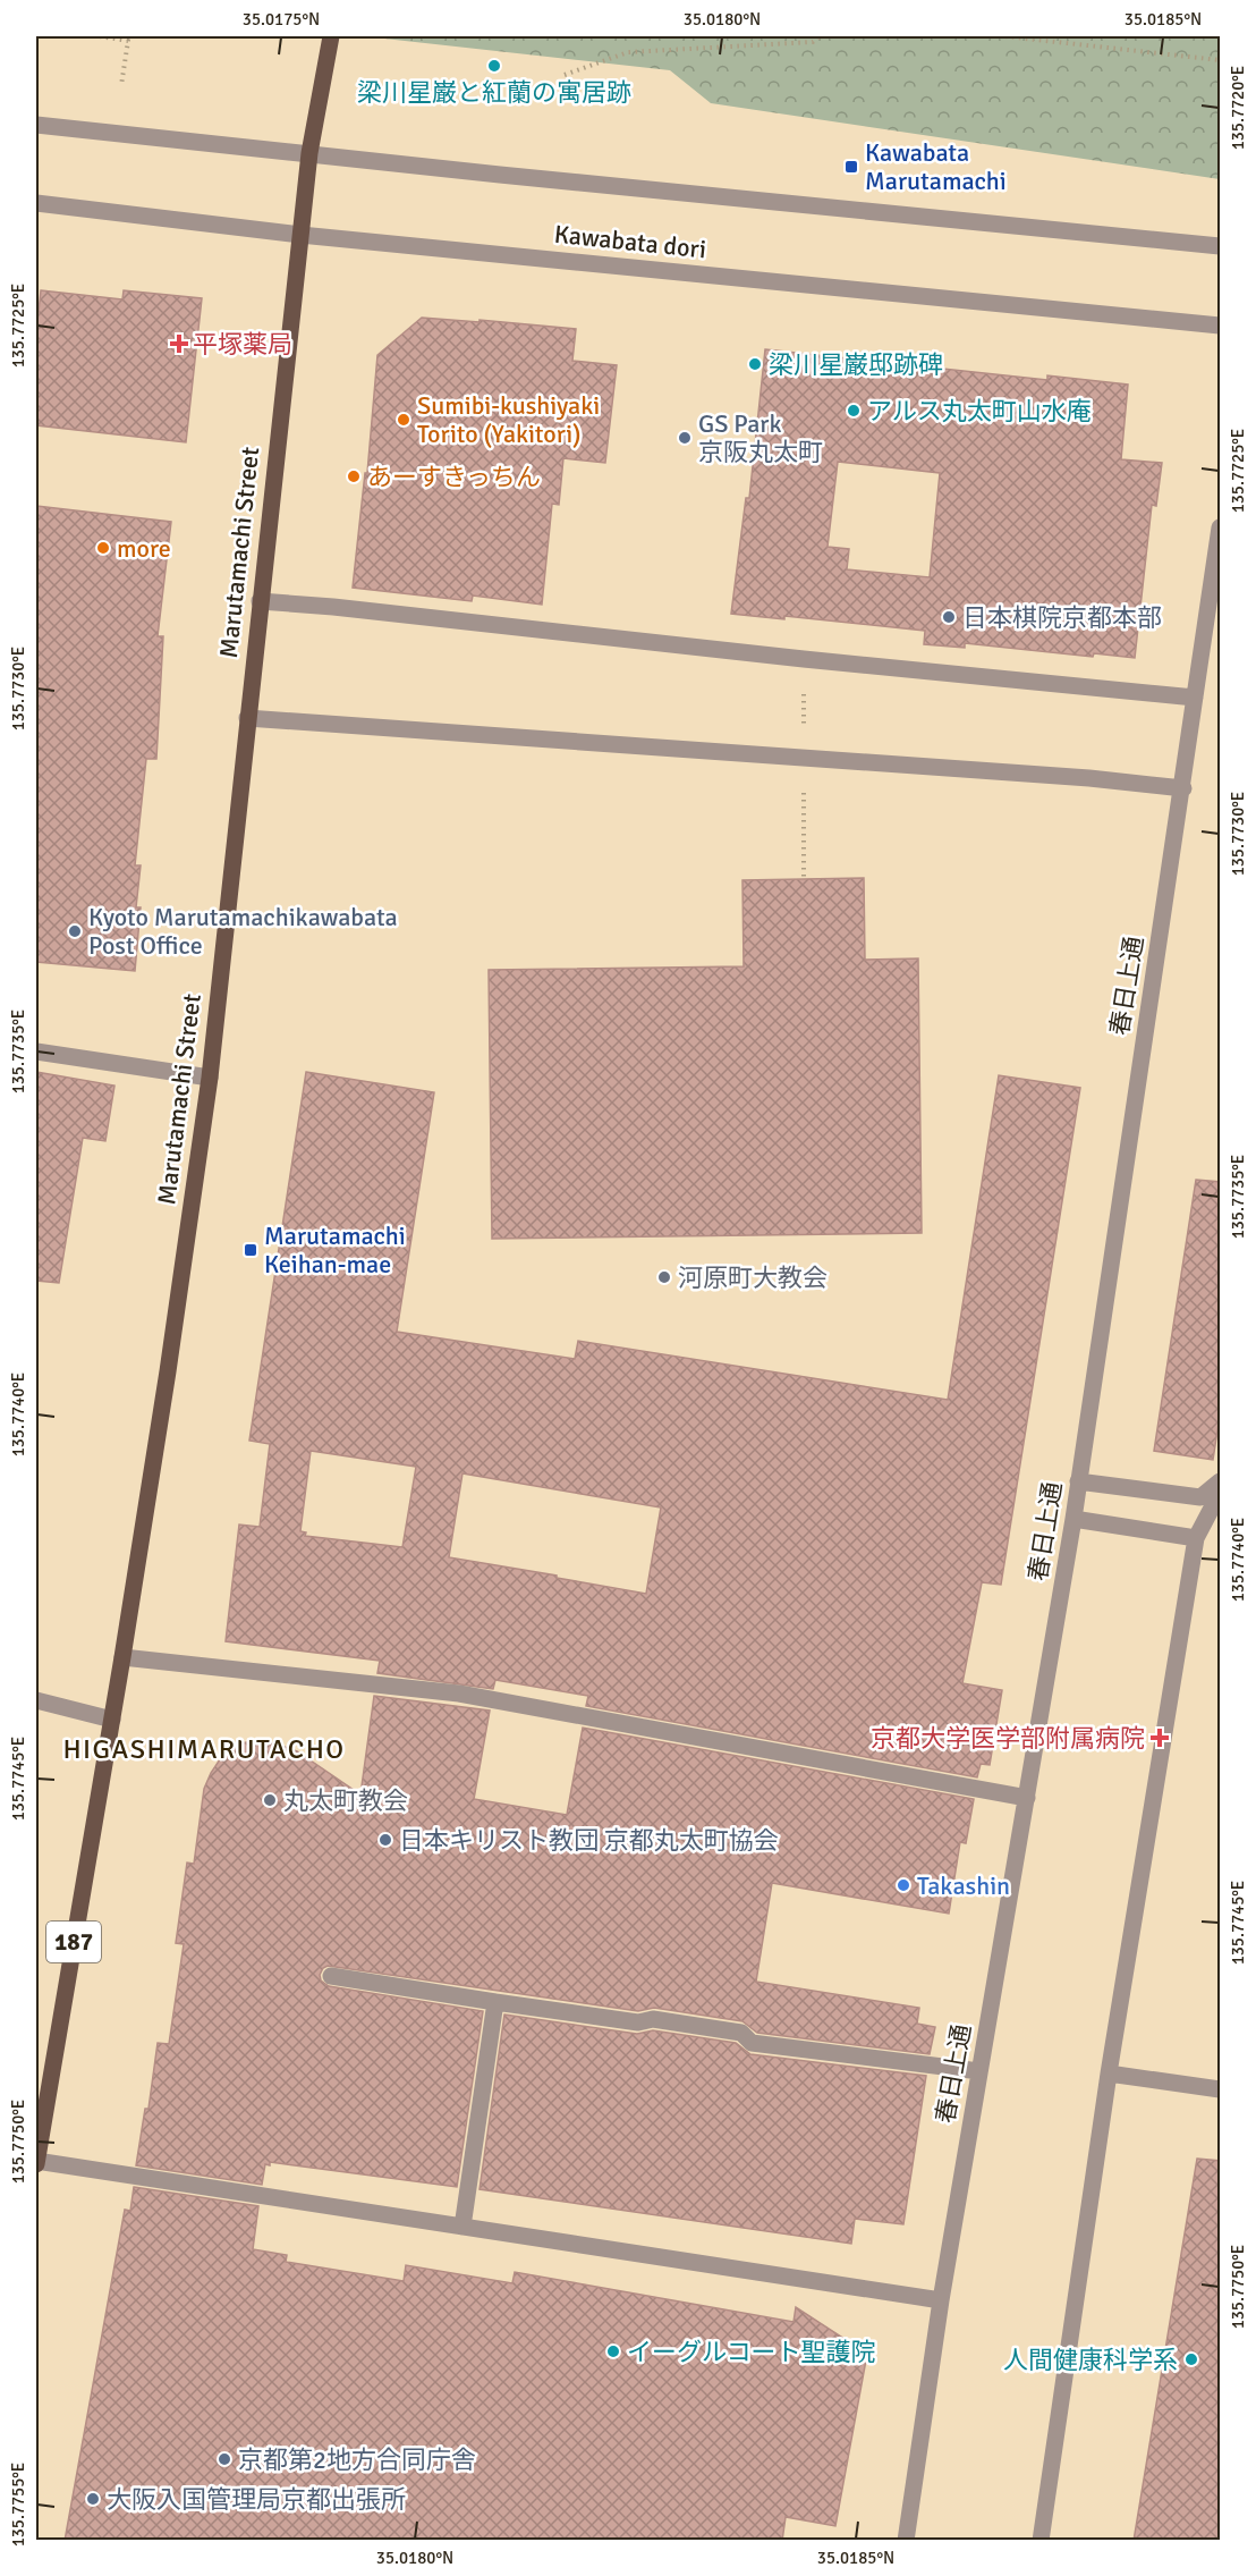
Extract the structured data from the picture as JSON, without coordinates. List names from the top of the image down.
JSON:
{
  "streets": {
    "main road": ["Marutamachi Street", "187"],
    "street": ["Kawabata dori", "春日上通"]
  },
  "crossings": [
    ["Kawabata dori", "Marutamachi Street"]
  ],
  "districts": ["HIGASHIMARUTACHO"],
  "places": {
    "other": [
      "梁川星巌と紅蘭の寓居跡",
      "梁川星巌邸跡碑",
      "アルス丸太町山水庵",
      "Sumibi-kushiyaki Torito (Yakitori)",
      "GS Park 京阪丸太町",
      "あーすきっちん",
      "more",
      "日本棋院京都本部",
      "Kyoto Marutamachikawabata Post Office",
      "河原町大教会",
      "丸太町教会",
      "日本キリスト教団 京都丸太町協会",
      "Takashin",
      "イーグルコート聖護院",
      "人間健康科学系",
      "京都第2地方合同庁舎",
      "大阪入国管理局京都出張所"
    ],
    "transit": ["Kawabata Marutamachi", "Marutamachi Keihan-mae"],
    "health": ["平塚薬局", "京都大学医学部附属病院"]
  },
  "coordinates": [
    "35.0175°N",
    "35.0180°N",
    "35.0185°N",
    "135.7720°E",
    "135.7725°E",
    "135.7730°E",
    "135.7735°E",
    "135.7740°E",
    "135.7745°E",
    "135.7750°E",
    "135.7755°E"
  ]
}
